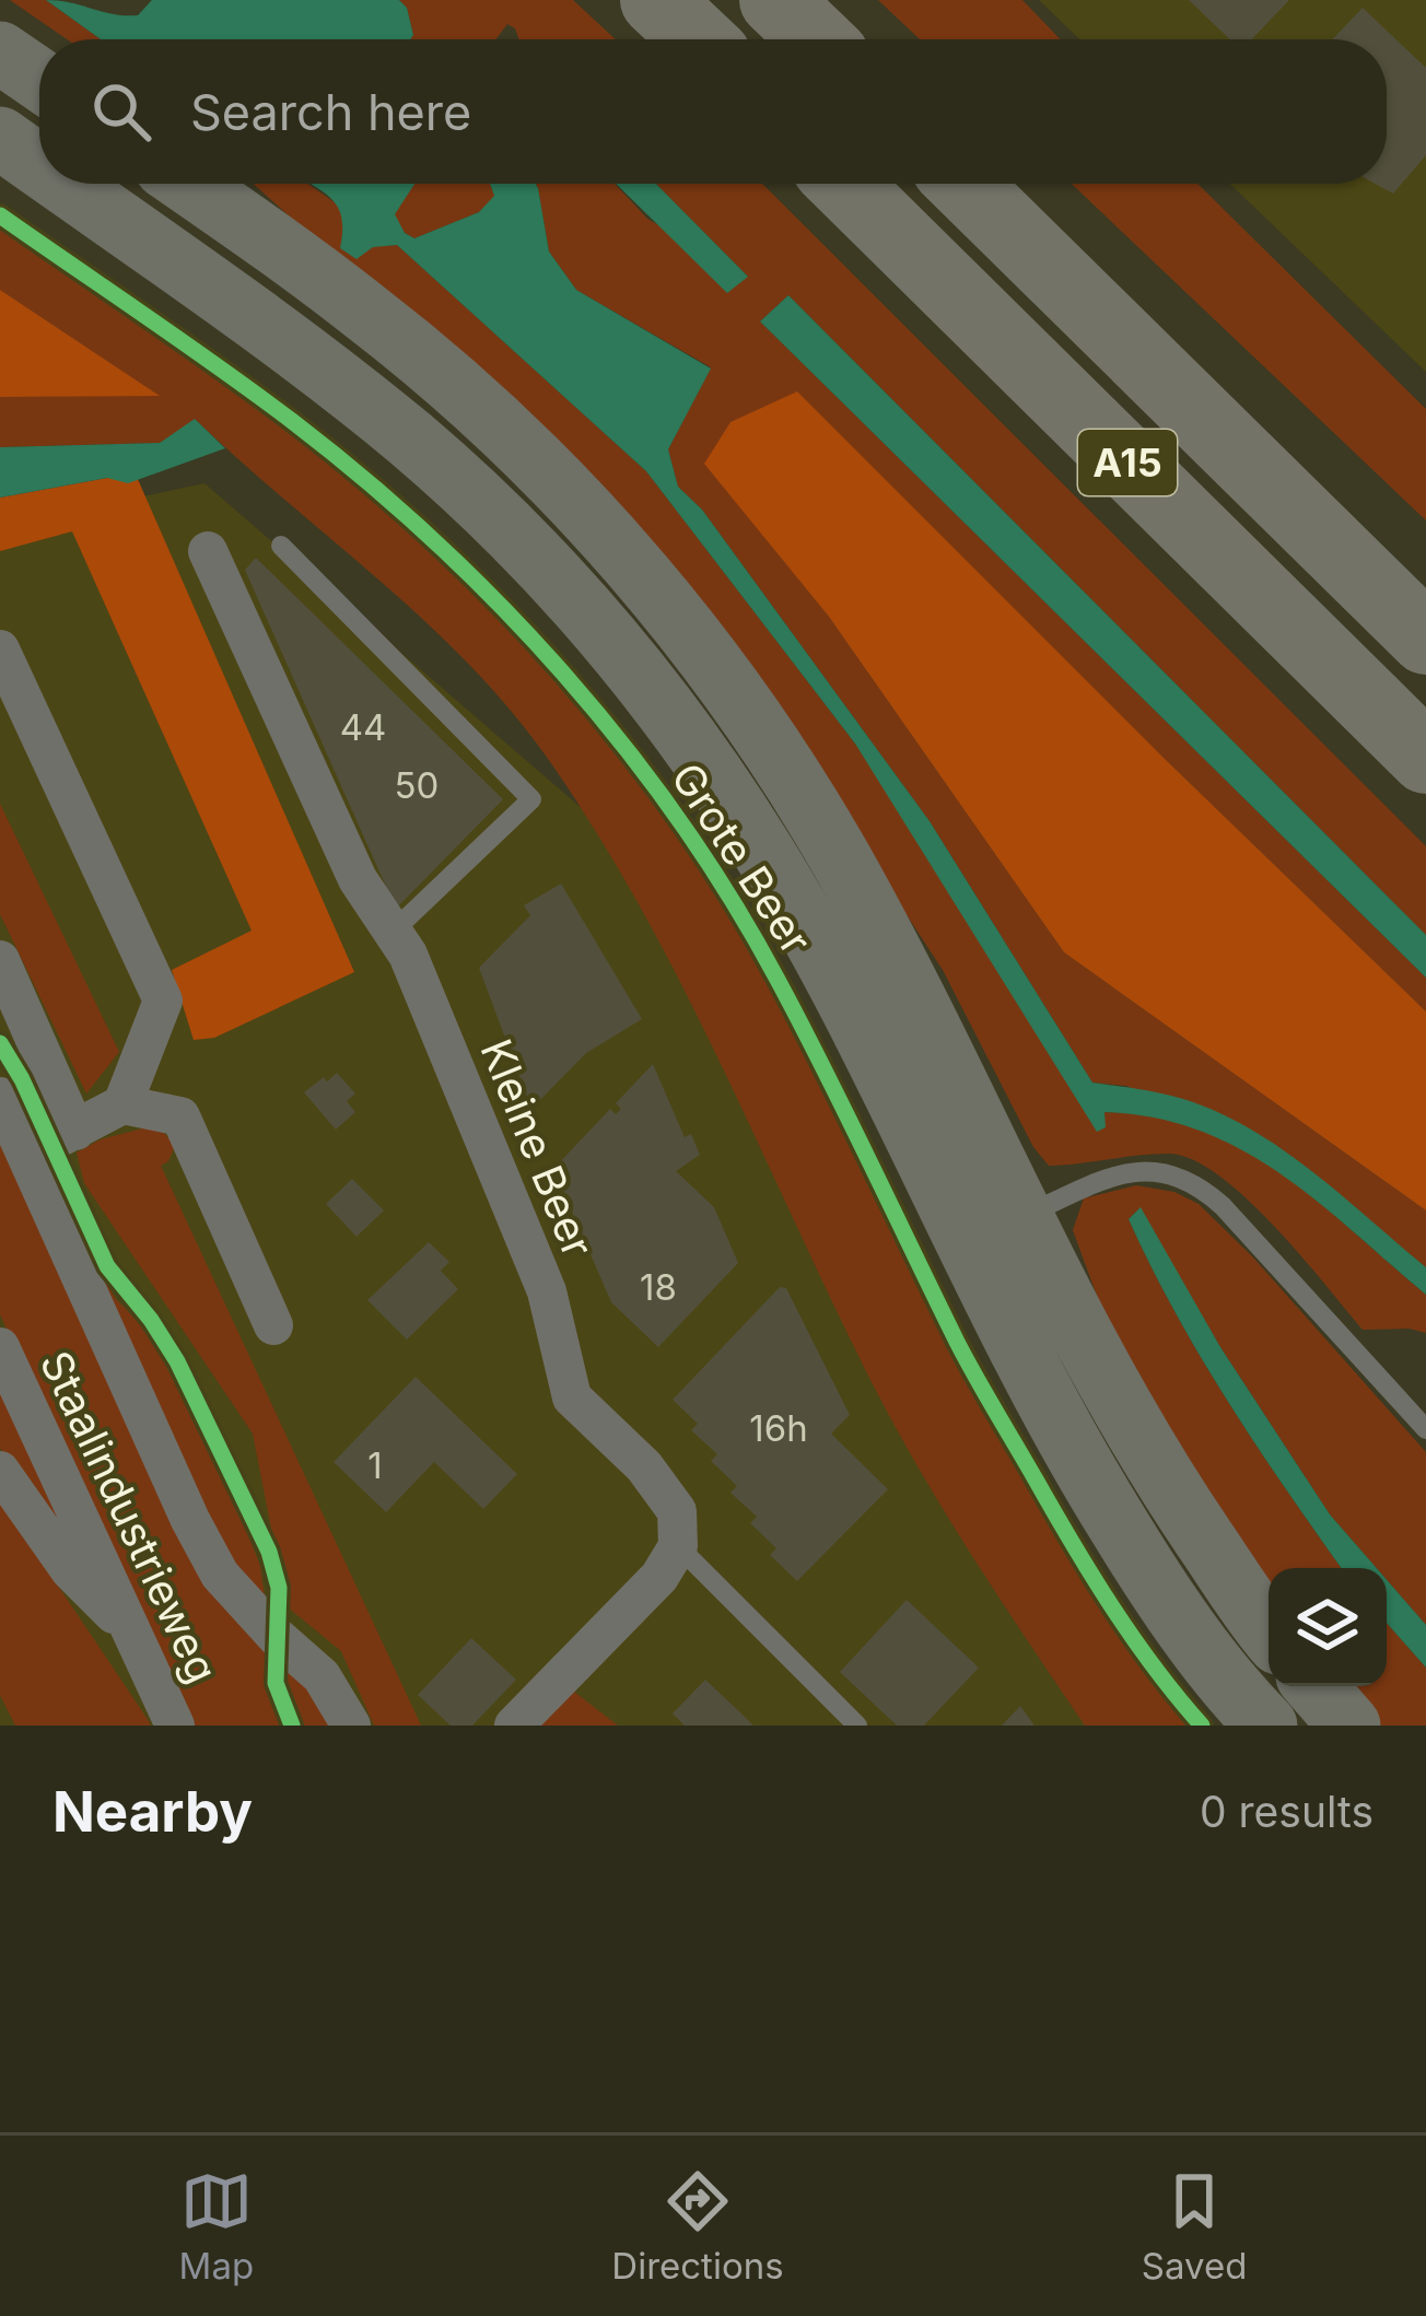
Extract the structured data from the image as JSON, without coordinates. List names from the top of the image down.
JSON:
{
  "streets": {
    "highway": ["A15"],
    "main road": ["Grote Beer"],
    "street": ["Kleine Beer", "Staalindustrieweg"]
  },
  "house_numbers": [
    "44",
    "50",
    "18",
    "16h",
    "1"
  ],
  "page": {
    "search": "Search here",
    "heading": ["Nearby", "0 results"],
    "nav": ["Map", "Directions", "Saved"]
  }
}
